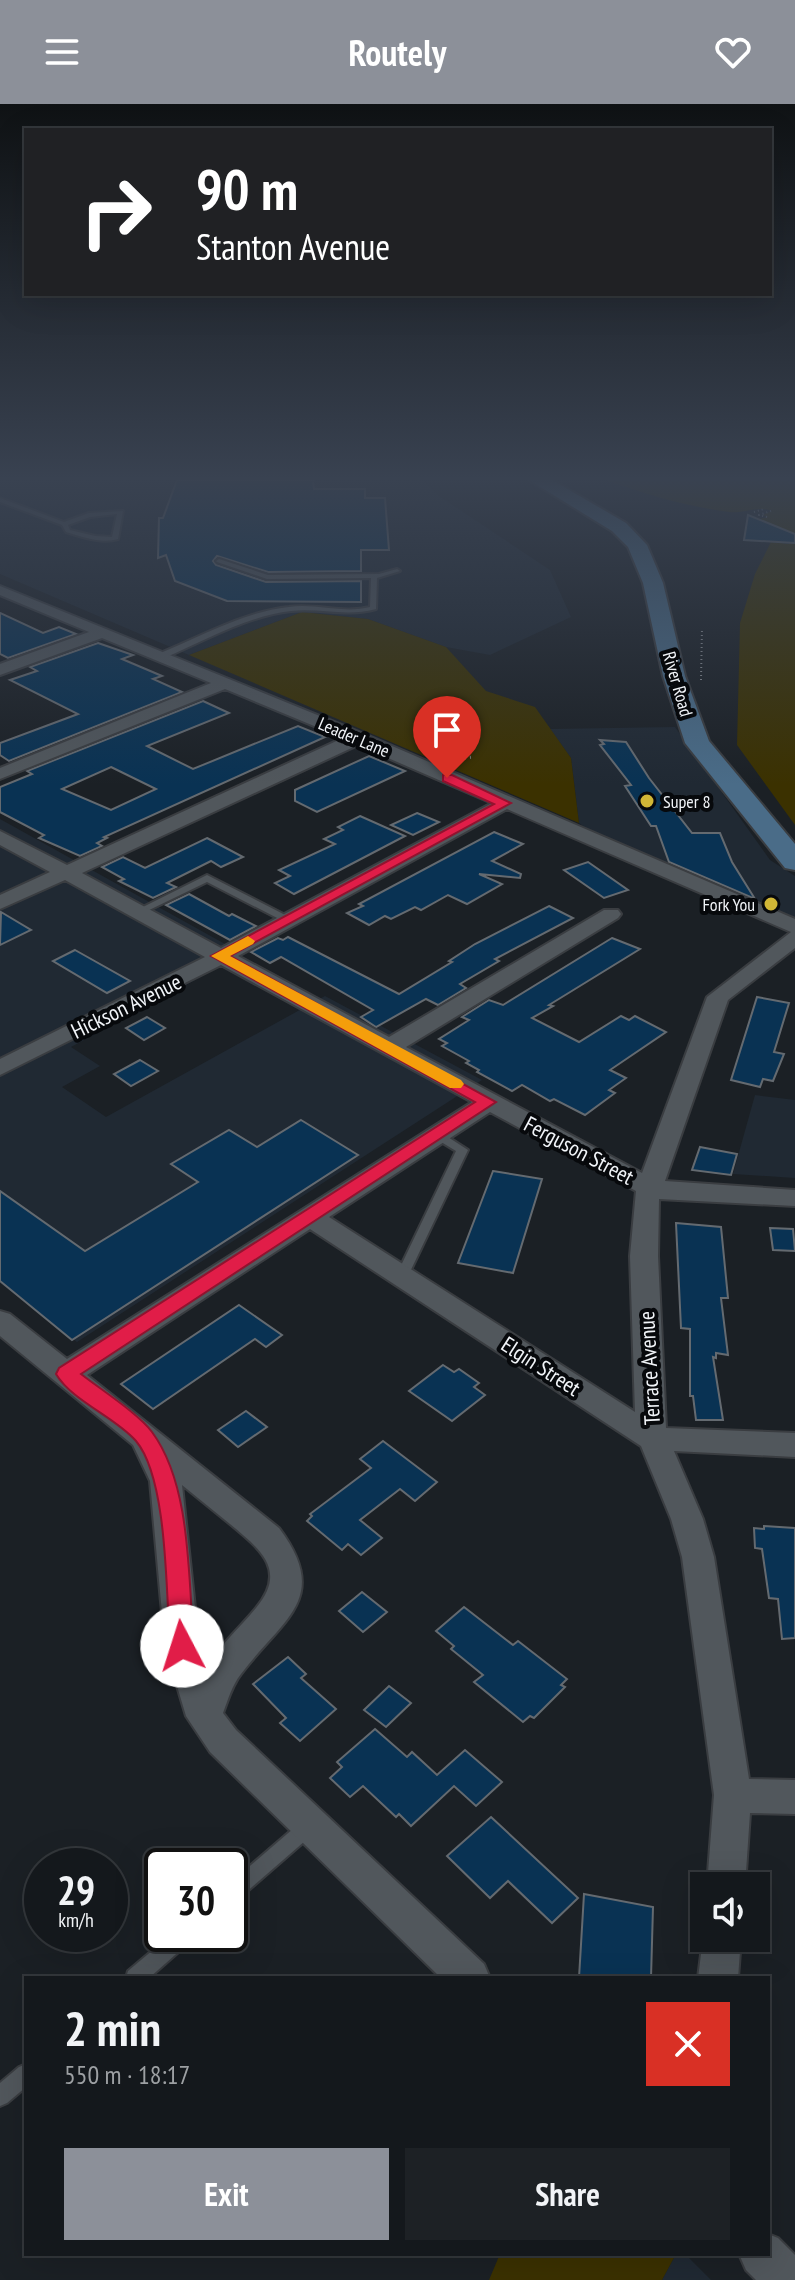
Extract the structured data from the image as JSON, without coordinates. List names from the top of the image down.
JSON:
{
  "streets": {
    "main road": ["River Road"],
    "street": [
      "Leader Lane",
      "Hickson Avenue",
      "Ferguson Street",
      "Elgin Street",
      "Terrace Avenue"
    ]
  },
  "crossings": [
    ["Leader Lane", "Hickson Avenue"],
    ["Hickson Avenue", "Ferguson Street"],
    ["Ferguson Street", "Terrace Avenue"],
    ["Elgin Street", "Terrace Avenue"]
  ],
  "places": ["Super 8", "Fork You"],
  "page": {
    "header": "Routely",
    "turn": ["90 m", "Stanton Avenue"],
    "speed": "29 km/h",
    "limit": "30",
    "heading": ["2 min", "550 m · 18:17"],
    "buttons": ["Exit", "Share"]
  }
}
